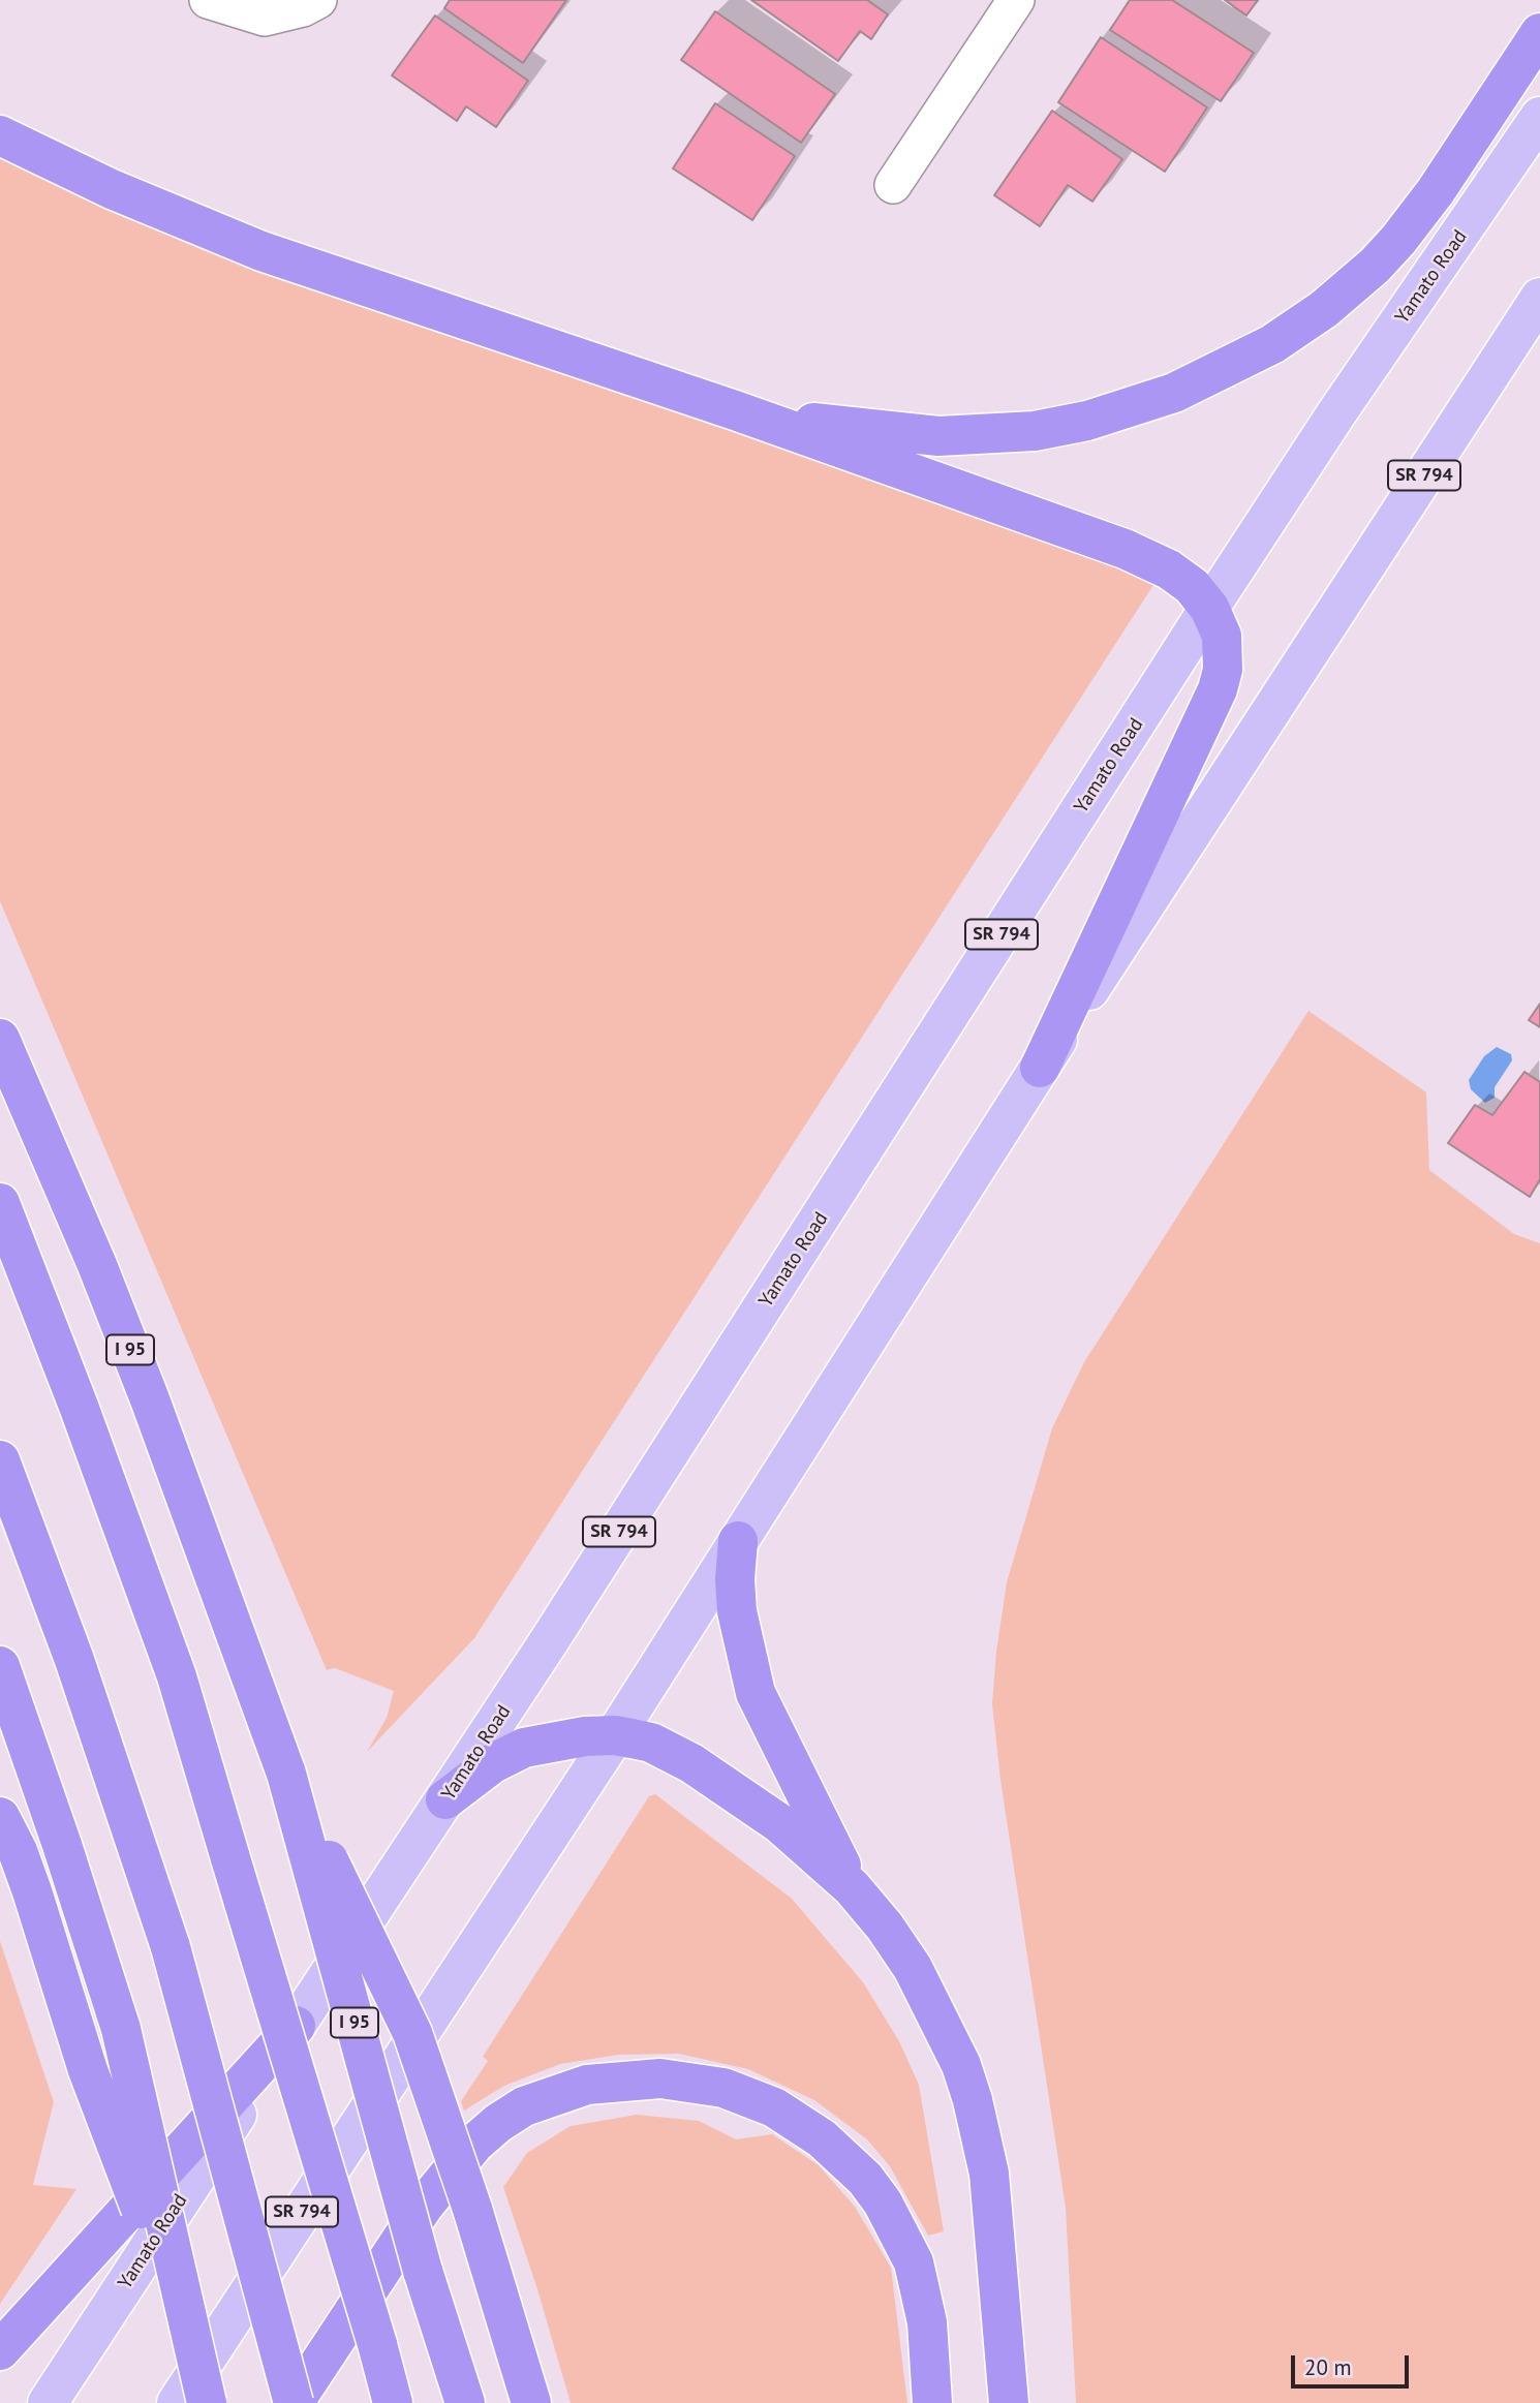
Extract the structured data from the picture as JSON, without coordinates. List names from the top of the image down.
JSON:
{
  "streets": {
    "highway": ["I 95"],
    "main road": ["Yamato Road", "SR 794"]
  },
  "scale_bar": "20 m"
}
